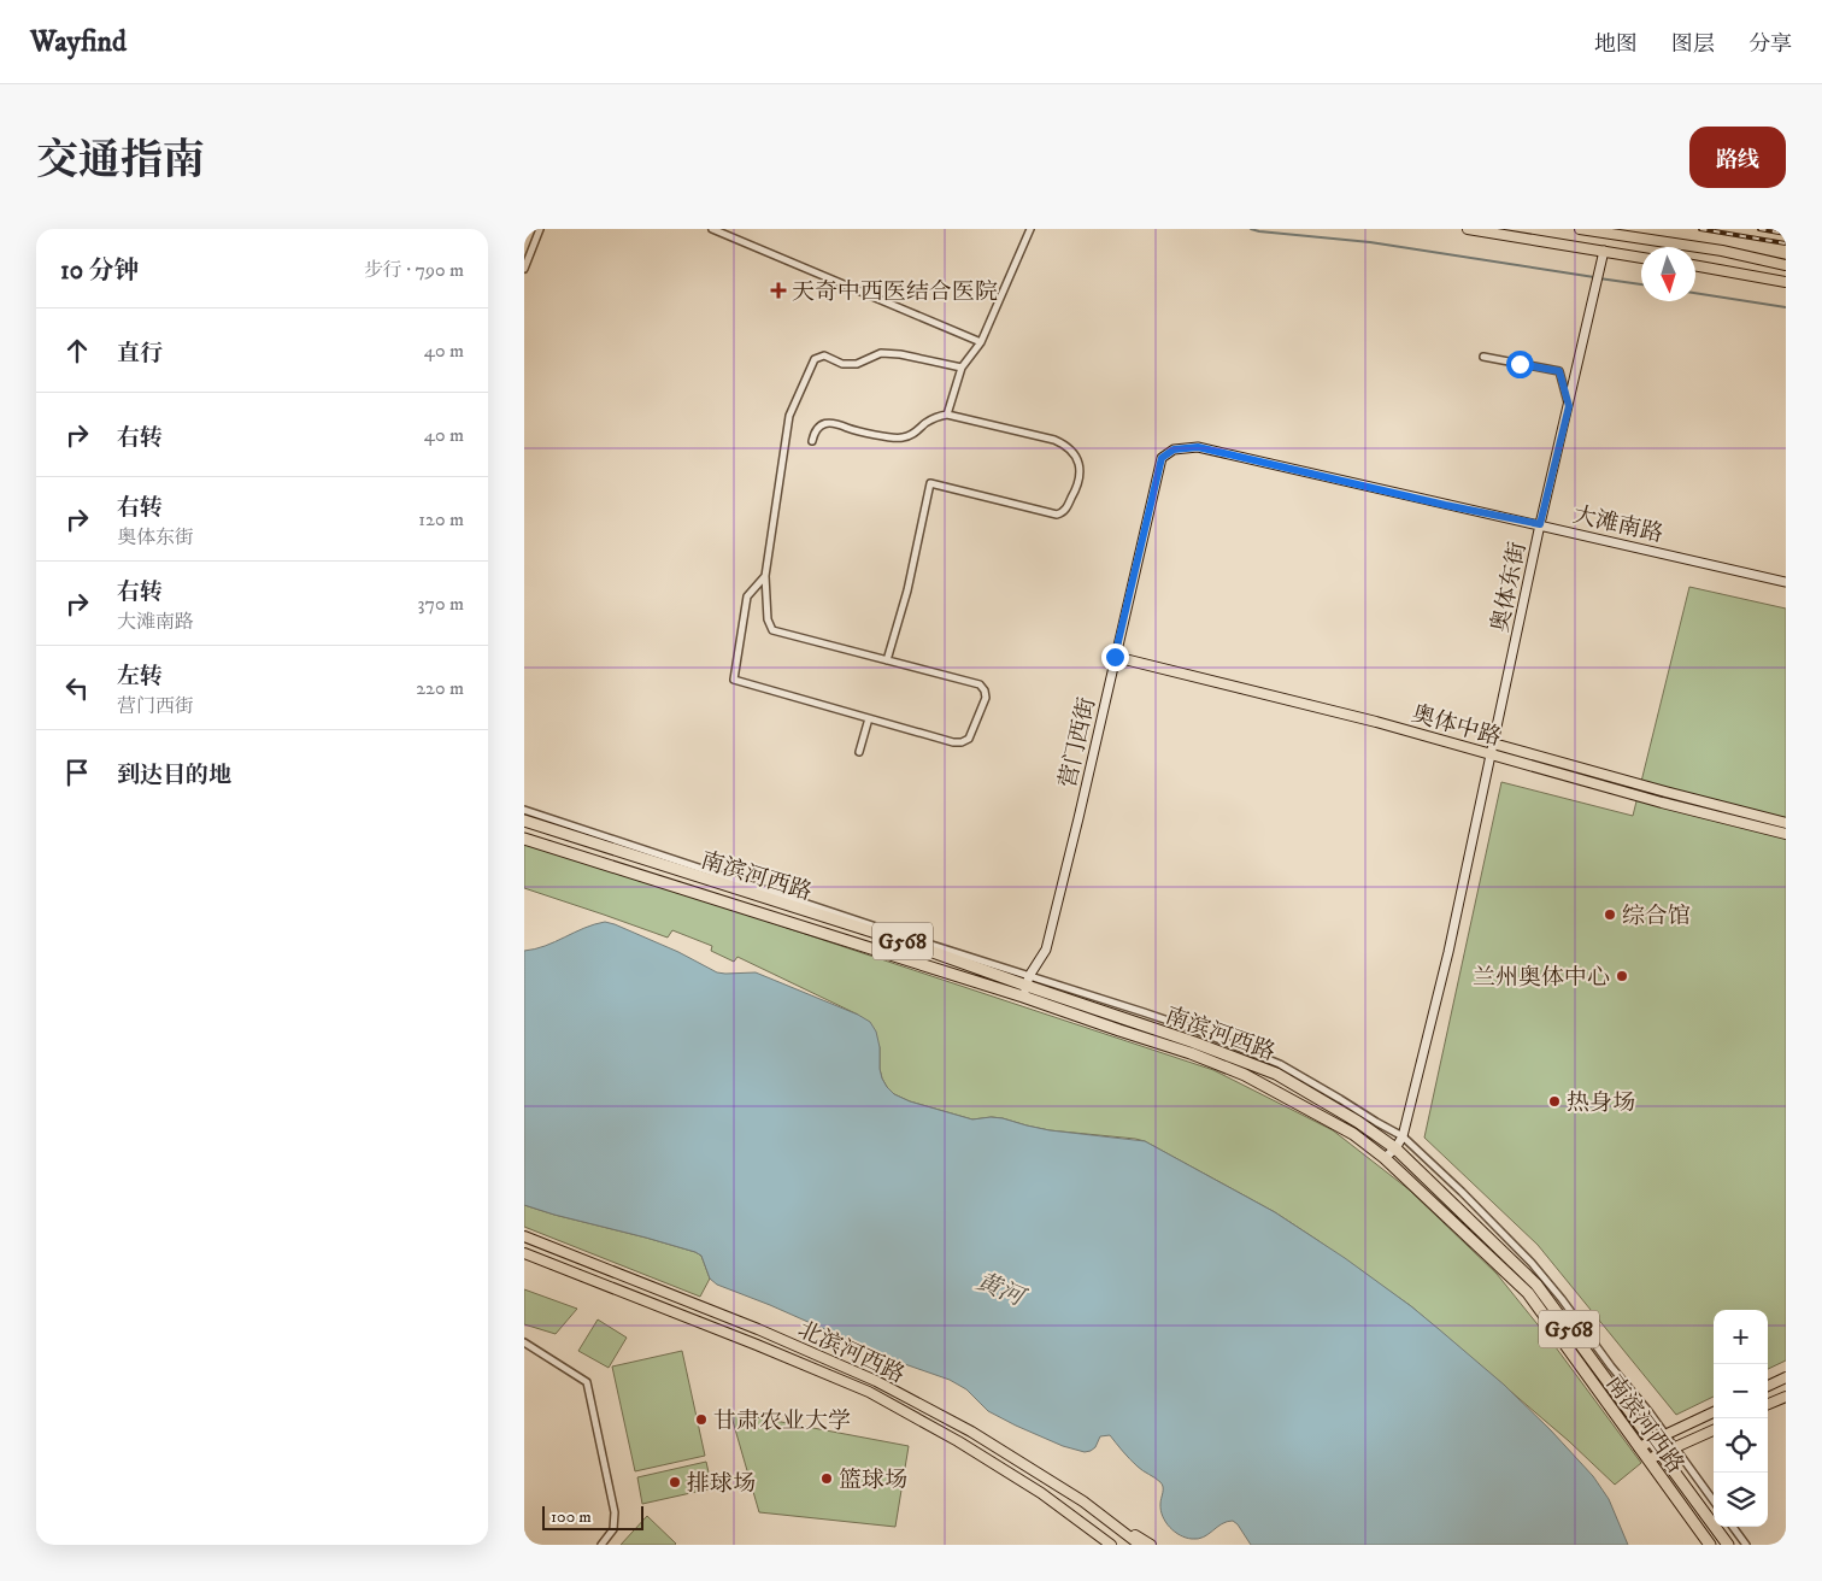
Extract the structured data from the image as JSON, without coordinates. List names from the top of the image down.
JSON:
{
  "streets": {
    "highway": ["南滨河西路", "G568"],
    "main road": ["奥体中路", "北滨河西路"],
    "street": ["大滩南路", "奥体东街", "营门西街"]
  },
  "crossings": [
    ["大滩南路", "奥体东街"],
    ["大滩南路", "营门西街"],
    ["奥体东街", "奥体中路"],
    ["奥体东街", "南滨河西路"],
    ["奥体中路", "营门西街"],
    ["营门西街", "南滨河西路"]
  ],
  "water": ["黄河"],
  "places": {
    "health": ["天奇中西医结合医院"],
    "other": [
      "综合馆",
      "兰州奥体中心",
      "热身场",
      "甘肃农业大学",
      "篮球场",
      "排球场"
    ]
  },
  "scale_bar": "100 m",
  "north": "bottom",
  "page": {
    "header": "Wayfind",
    "nav": ["地图", "图层", "分享"],
    "title": "交通指南",
    "buttons": "路线",
    "heading": ["10 分钟", "步行 · 790 m"],
    "list": [
      ["直行", "40 m"],
      ["右转", "40 m"],
      ["右转", "奥体东街", "120 m"],
      ["右转", "大滩南路", "370 m"],
      ["左转", "营门西街", "220 m"],
      "到达目的地"
    ],
    "map_buttons": ["+", "−"],
    "scale": "100 m"
  }
}
